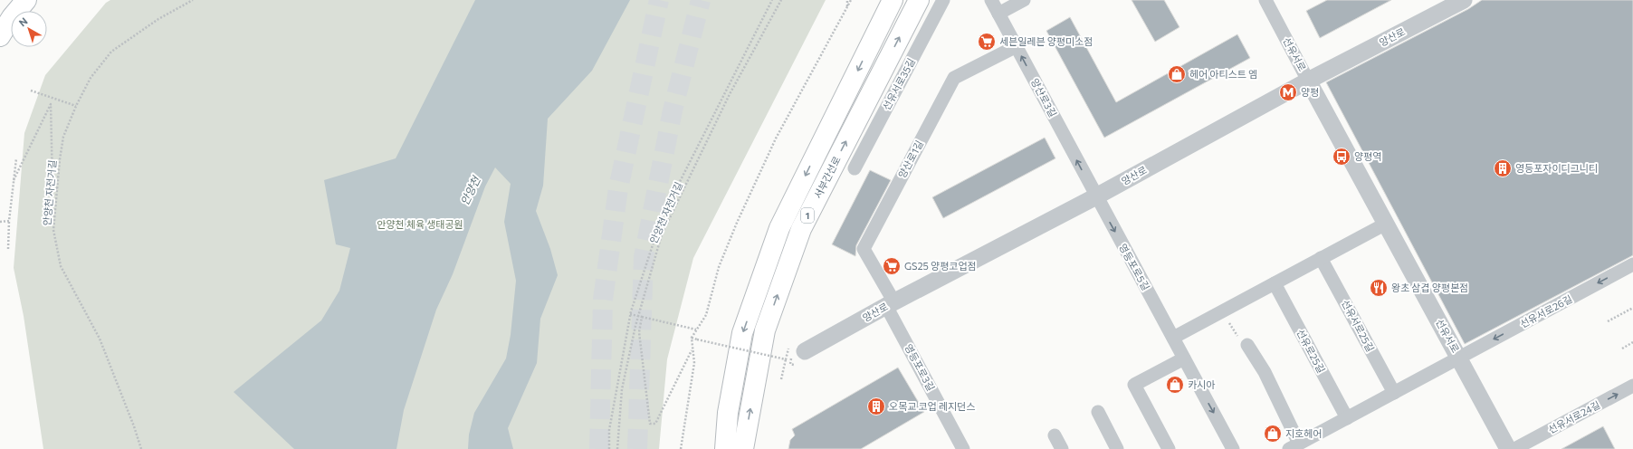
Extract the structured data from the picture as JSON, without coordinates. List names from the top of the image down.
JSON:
{
  "streets": {
    "main road": ["서부간선로", "1"],
    "street": [
      "양산로",
      "선유서로",
      "선유서로35길",
      "양산로3길",
      "양산로1길",
      "영등포로5길",
      "선유서로26길",
      "선유서로25길",
      "선유로25길",
      "영등포로3길",
      "선유서로24길"
    ],
    "path": ["안양천 자전거길"]
  },
  "crossings": [
    ["양산로", "선유서로"],
    ["양산로", "양산로3길"],
    ["양산로", "양산로1길"],
    ["양산로", "영등포로5길"],
    ["양산로", "영등포로3길"],
    ["선유서로", "선유서로26길"],
    ["양산로3길", "양산로1길"],
    ["양산로3길", "영등포로5길"],
    ["양산로1길", "영등포로3길"]
  ],
  "one_way": ["양산로3길", "선유서로26길", "선유서로24길"],
  "water": ["안양천"],
  "parks": ["안양천 체육 생태공원"],
  "places": {
    "supermarket": ["세븐일레븐 양평미소점", "GS25 양평코업점"],
    "shop": ["헤어 아티스트 엠", "카시아", "지호헤어"],
    "metro station": ["양평"],
    "bus stop": ["양평역"],
    "building": ["영등포자이디그니티", "오목교 코업 레지던스"],
    "restaurant": ["왕초 삼겹 양평본점"]
  },
  "north": "top left"
}
